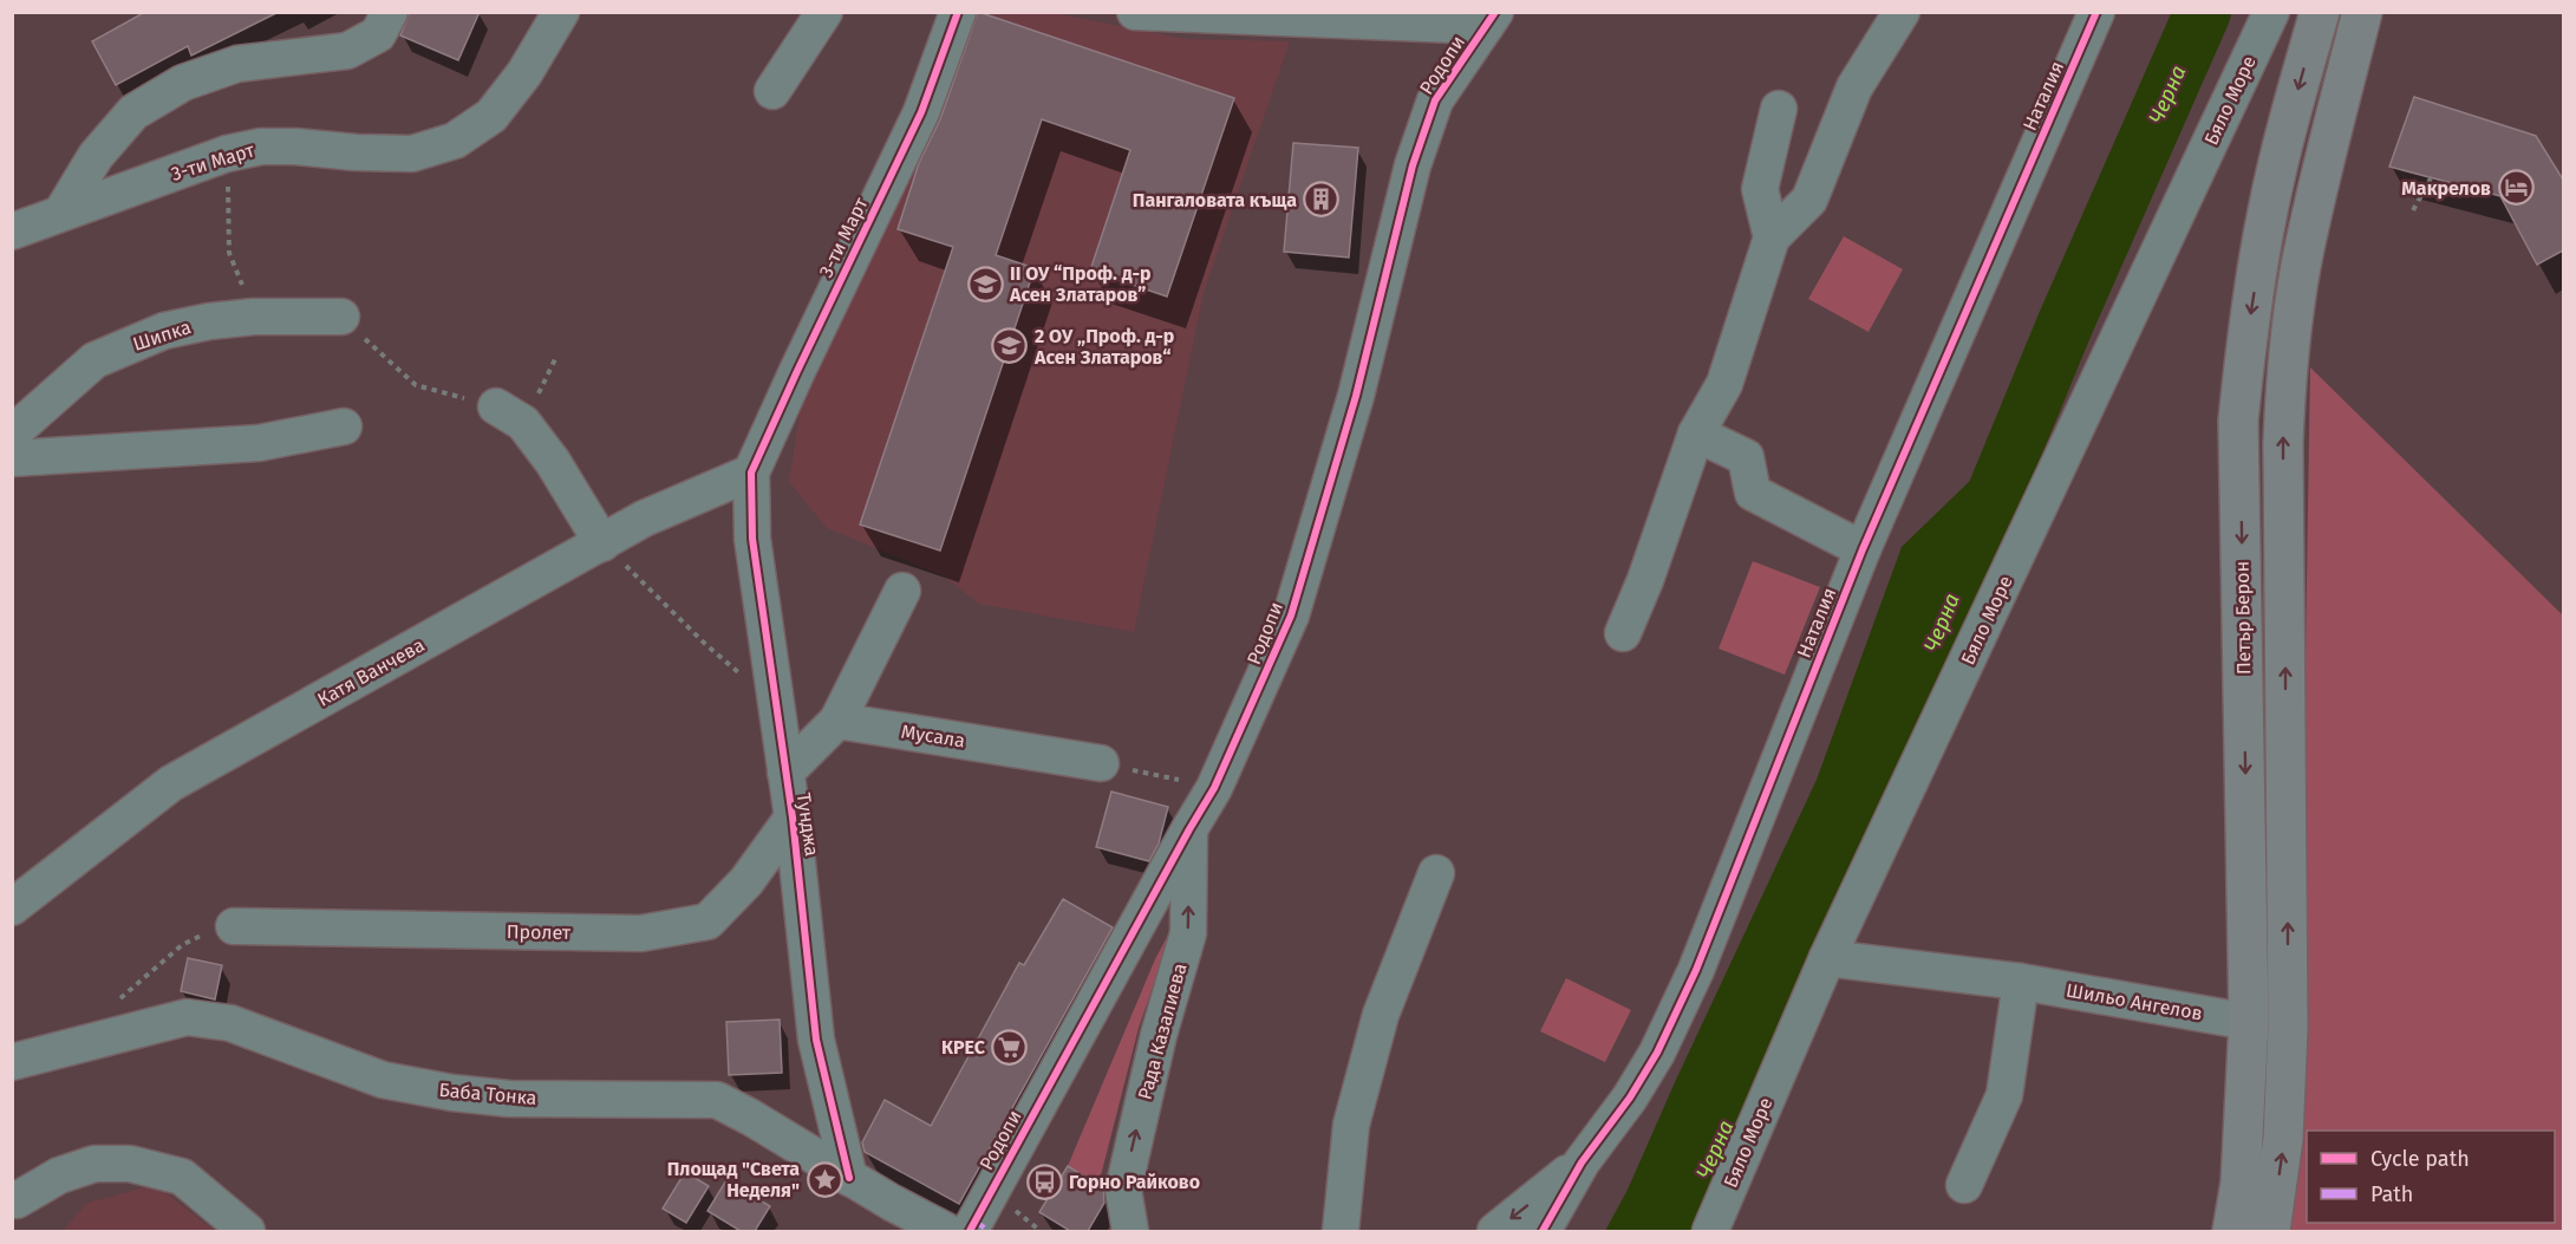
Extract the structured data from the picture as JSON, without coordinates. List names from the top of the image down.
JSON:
{
  "streets": {
    "main road": ["Петър Берон"],
    "street": [
      "Родопи",
      "Наталия",
      "Бяло Море",
      "3-ти Март",
      "Шипка",
      "Катя Ванчева",
      "Мусала",
      "Тунджа",
      "Пролет",
      "Шильо Ангелов",
      "Рада Казалиева",
      "Баба Тонка"
    ]
  },
  "crossings": [
    ["Родопи", "Рада Казалиева"],
    ["Родопи", "Баба Тонка"],
    ["Бяло Море", "Шильо Ангелов"],
    ["3-ти Март", "Катя Ванчева"],
    ["3-ти Март", "Тунджа"],
    ["Петър Берон", "Шильо Ангелов"],
    ["Катя Ванчева", "Тунджа"],
    ["Тунджа", "Пролет"],
    ["Тунджа", "Баба Тонка"]
  ],
  "water": ["Черна"],
  "places": {
    "hotel": ["Макрелов"],
    "building": ["Пангаловата къща"],
    "school or university": ["II ОУ “Проф. д-р Асен Златаров”", "2 ОУ „Проф. д-р Асен Златаров“"],
    "supermarket": ["КРЕС"],
    "place": ["Площад \"Света Неделя\""],
    "bus stop": ["Горно Райково"]
  },
  "legend": ["Cycle path", "Path"]
}
